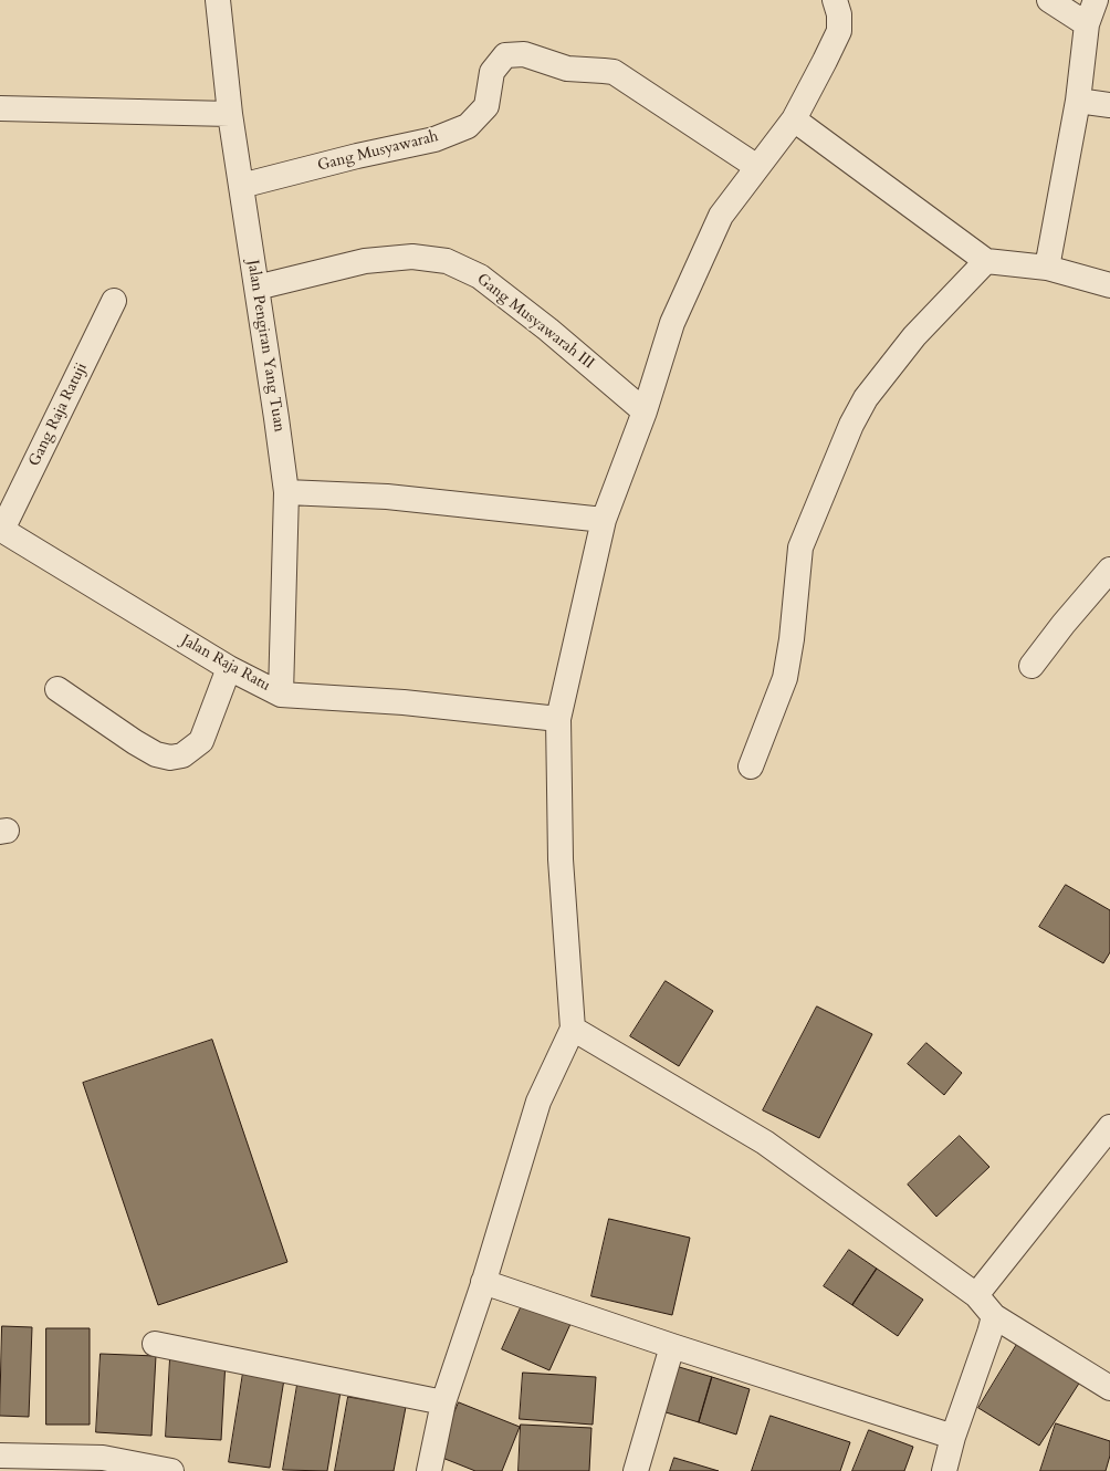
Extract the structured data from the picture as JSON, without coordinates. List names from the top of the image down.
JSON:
{
  "streets": {
    "street": [
      "Gang Musyawarah",
      "Gang Musyawarah III",
      "Jalan Pengiran Yang Tuan",
      "Gang Raja Ratuji",
      "Jalan Raja Ratu"
    ]
  },
  "crossings": [
    ["Gang Musyawarah", "Jalan Pengiran Yang Tuan"],
    ["Gang Musyawarah III", "Jalan Pengiran Yang Tuan"],
    ["Jalan Pengiran Yang Tuan", "Jalan Raja Ratu"],
    ["Gang Raja Ratuji", "Jalan Raja Ratu"]
  ]
}
